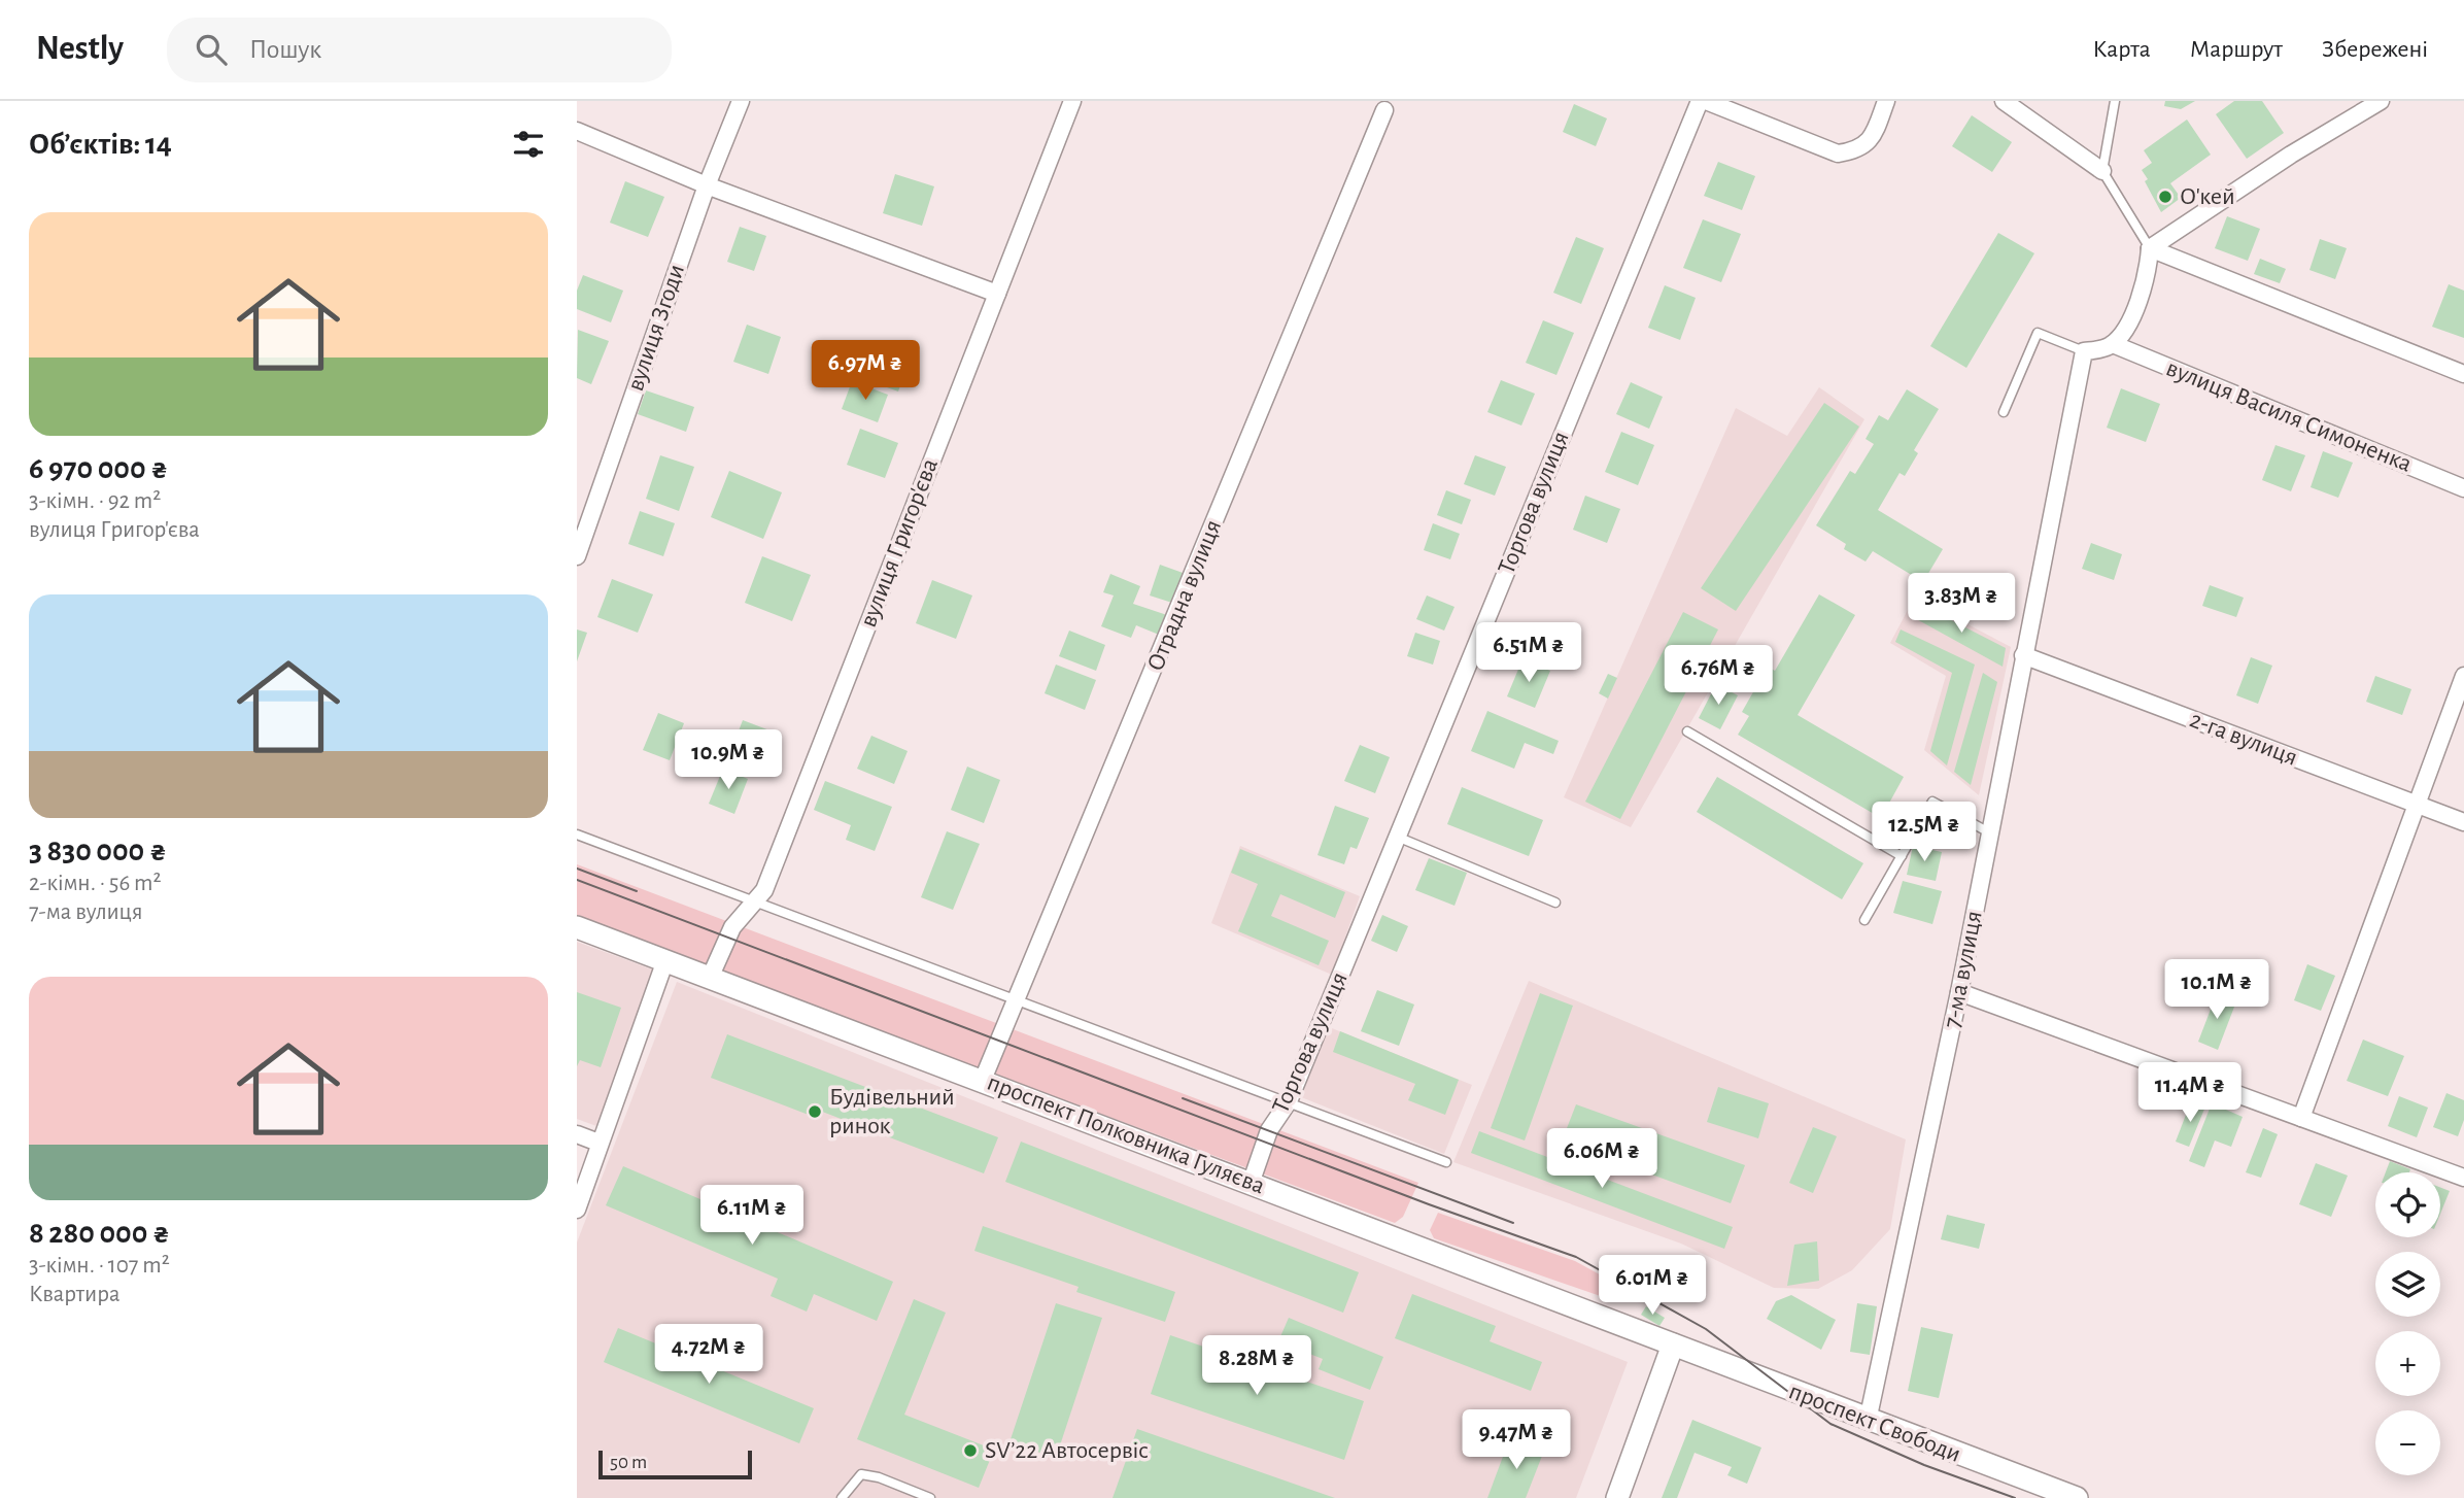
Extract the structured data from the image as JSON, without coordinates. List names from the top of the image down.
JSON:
{
  "streets": {
    "main road": ["проспект Полковника Гуляєва", "проспект Свободи"],
    "street": [
      "вулиця Згоди",
      "вулиця Василя Симоненка",
      "Торгова вулиця",
      "вулиця Григор'єва",
      "Отрадна вулиця",
      "2-га вулиця",
      "7-ма вулиця"
    ]
  },
  "crossings": [
    ["Торгова вулиця", "проспект Полковника Гуляєва"],
    ["вулиця Григор'єва", "проспект Полковника Гуляєва"],
    ["Отрадна вулиця", "проспект Полковника Гуляєва"],
    ["2-га вулиця", "7-ма вулиця"],
    ["7-ма вулиця", "проспект Свободи"],
    ["проспект Полковника Гуляєва", "проспект Свободи"]
  ],
  "places": ["О'кей", "Будівельний ринок", "SV’22 Автосервіс"],
  "scale_bar": "50 m",
  "page": {
    "header": "Nestly",
    "search": "Пошук",
    "nav": ["Карта", "Маршрут", "Збережені"],
    "heading": "Об’єктів: 14",
    "list": [
      {
        "name": "6 970 000 ₴",
        "note": "3-кімн. · 92 m² · вулиця Григор'єва"
      },
      {
        "name": "3 830 000 ₴",
        "note": "2-кімн. · 56 m² · 7-ма вулиця"
      },
      {
        "name": "8 280 000 ₴",
        "note": "3-кімн. · 107 m² · Квартира"
      }
    ],
    "price": [
      "6.97M ₴",
      "3.83M ₴",
      "6.51M ₴",
      "6.76M ₴",
      "10.9M ₴",
      "12.5M ₴",
      "10.1M ₴",
      "11.4M ₴",
      "6.06M ₴",
      "6.11M ₴",
      "6.01M ₴",
      "4.72M ₴",
      "8.28M ₴",
      "9.47M ₴"
    ],
    "map_buttons": ["+", "−"],
    "scale": "50 m"
  }
}
